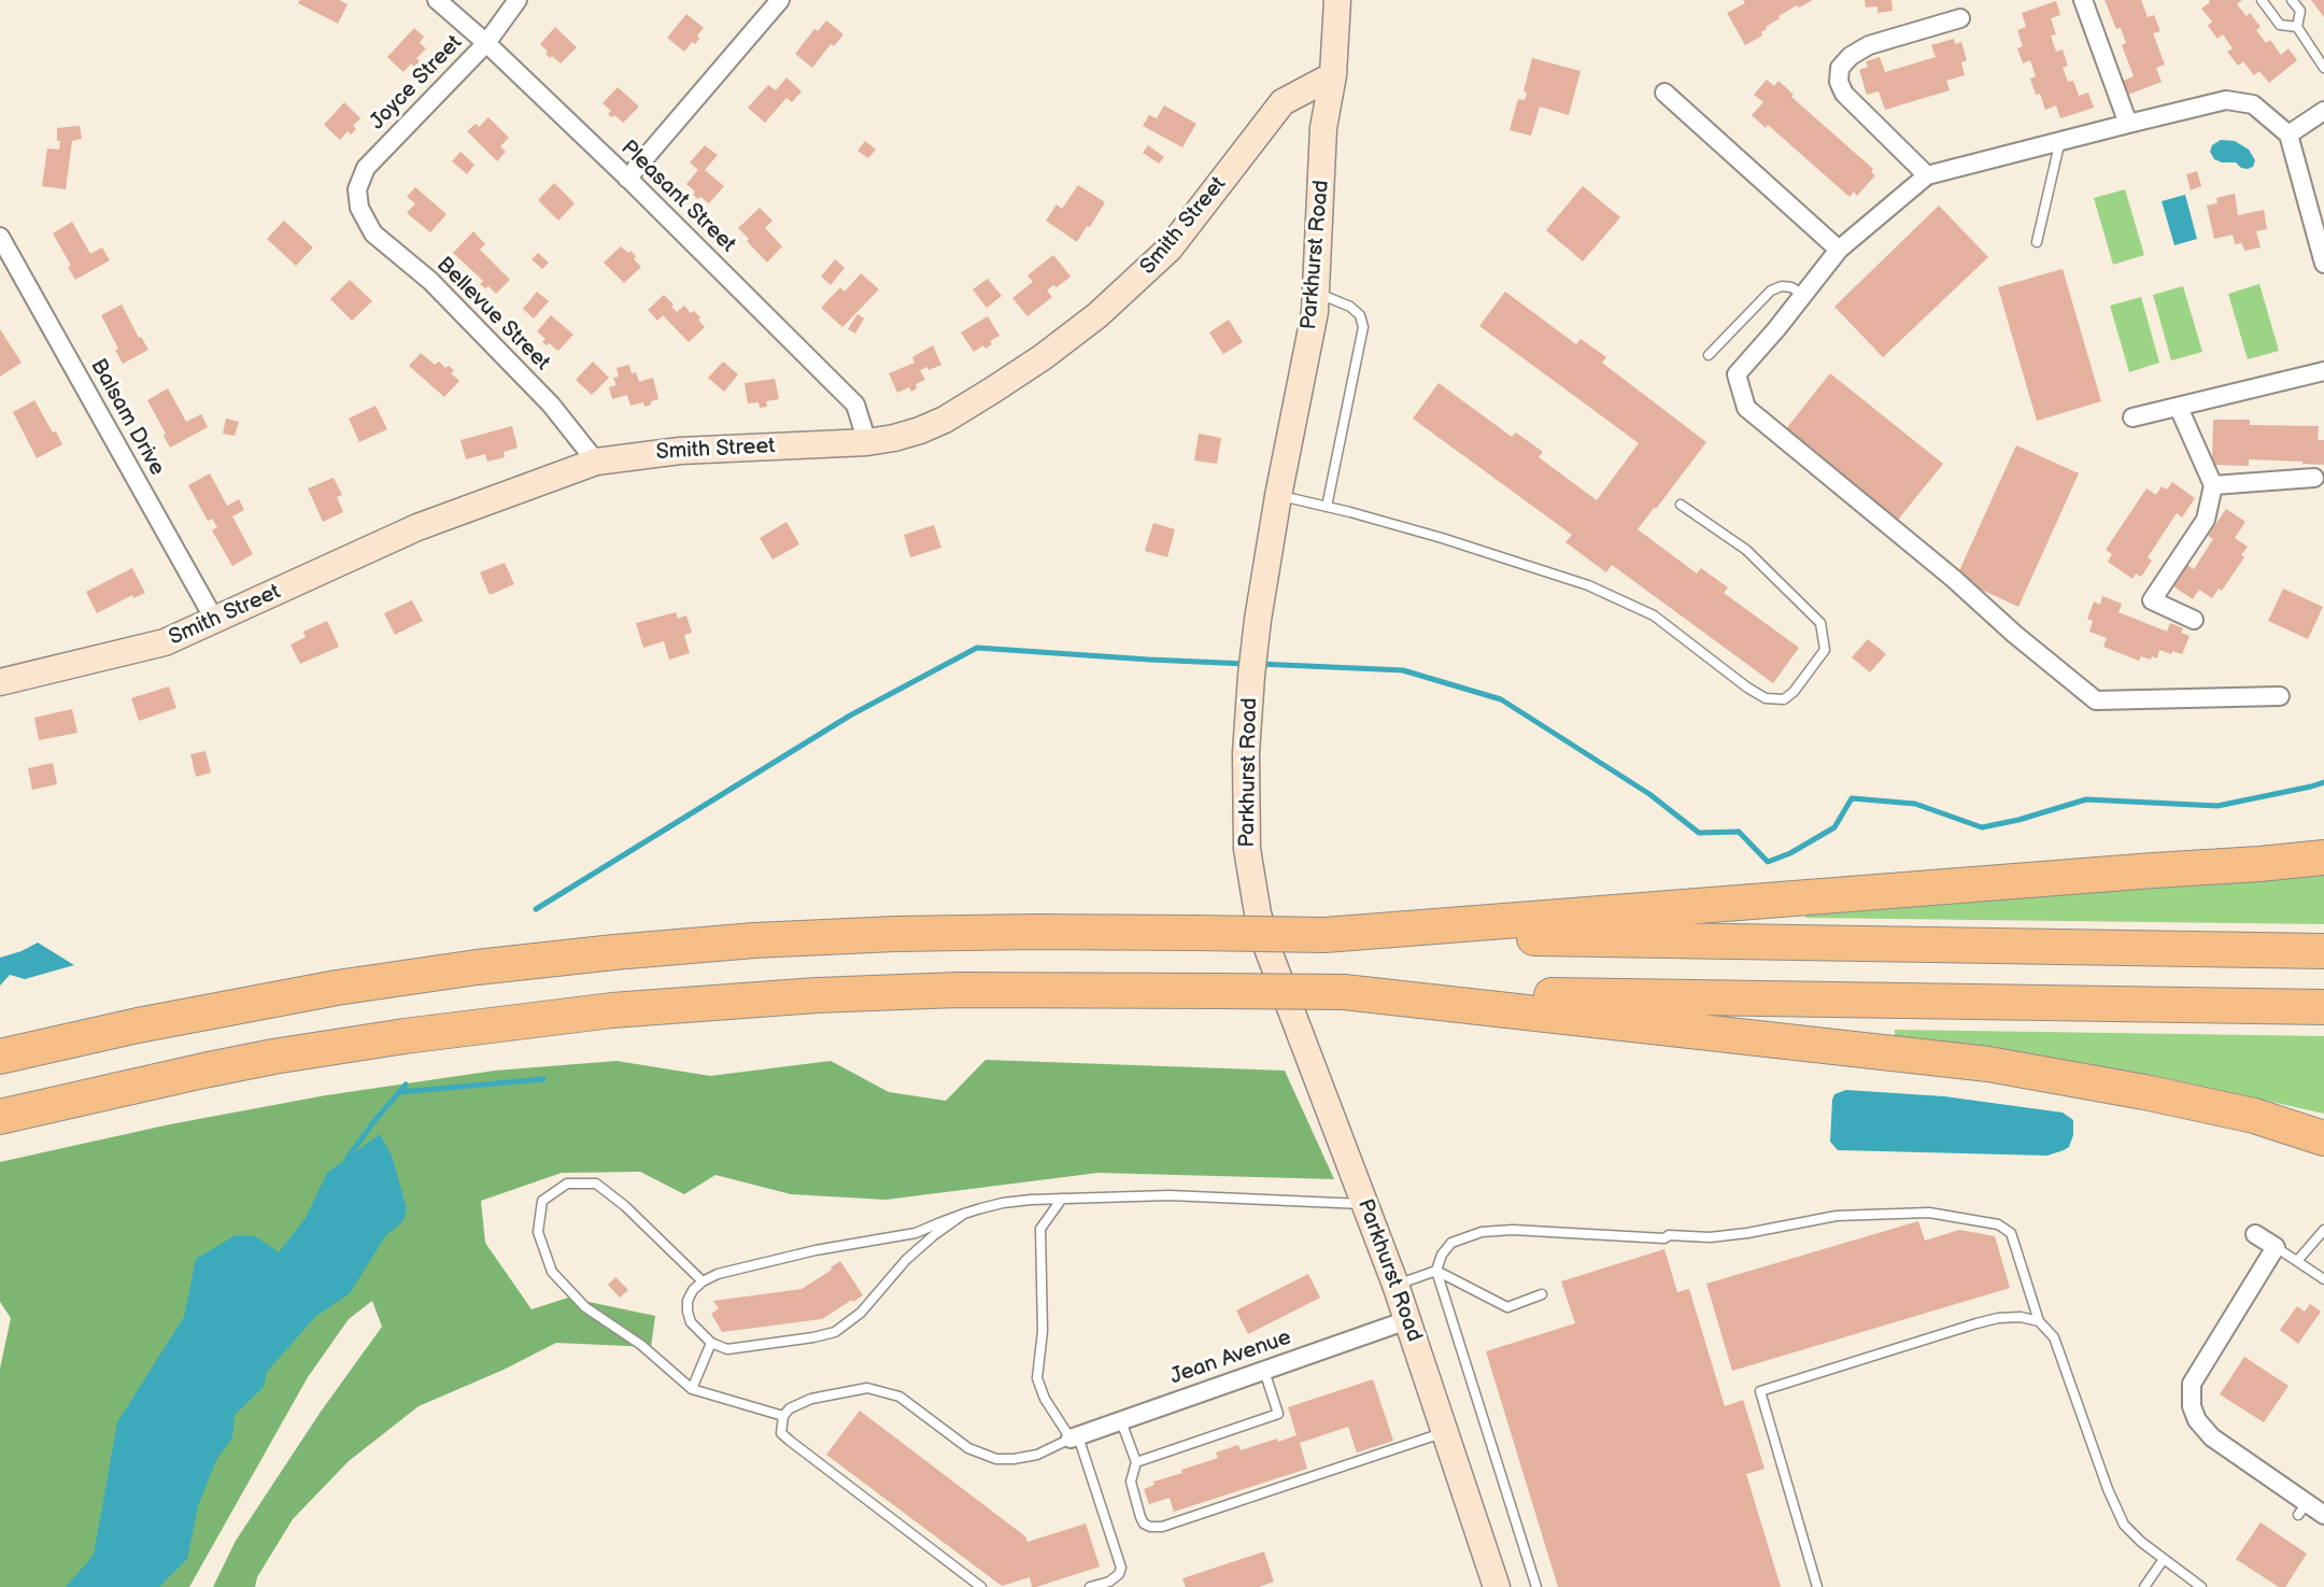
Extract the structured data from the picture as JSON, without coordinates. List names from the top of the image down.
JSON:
{
  "streets": {
    "street": [
      "Joyce Street",
      "Pleasant Street",
      "Smith Street",
      "Parkhurst Road",
      "Bellevue Street",
      "Balsam Drive",
      "Jean Avenue"
    ]
  },
  "crossings": [
    ["Joyce Street", "Pleasant Street"],
    ["Joyce Street", "Bellevue Street"],
    ["Pleasant Street", "Smith Street"],
    ["Smith Street", "Parkhurst Road"],
    ["Smith Street", "Bellevue Street"],
    ["Smith Street", "Balsam Drive"],
    ["Parkhurst Road", "Jean Avenue"]
  ]
}
